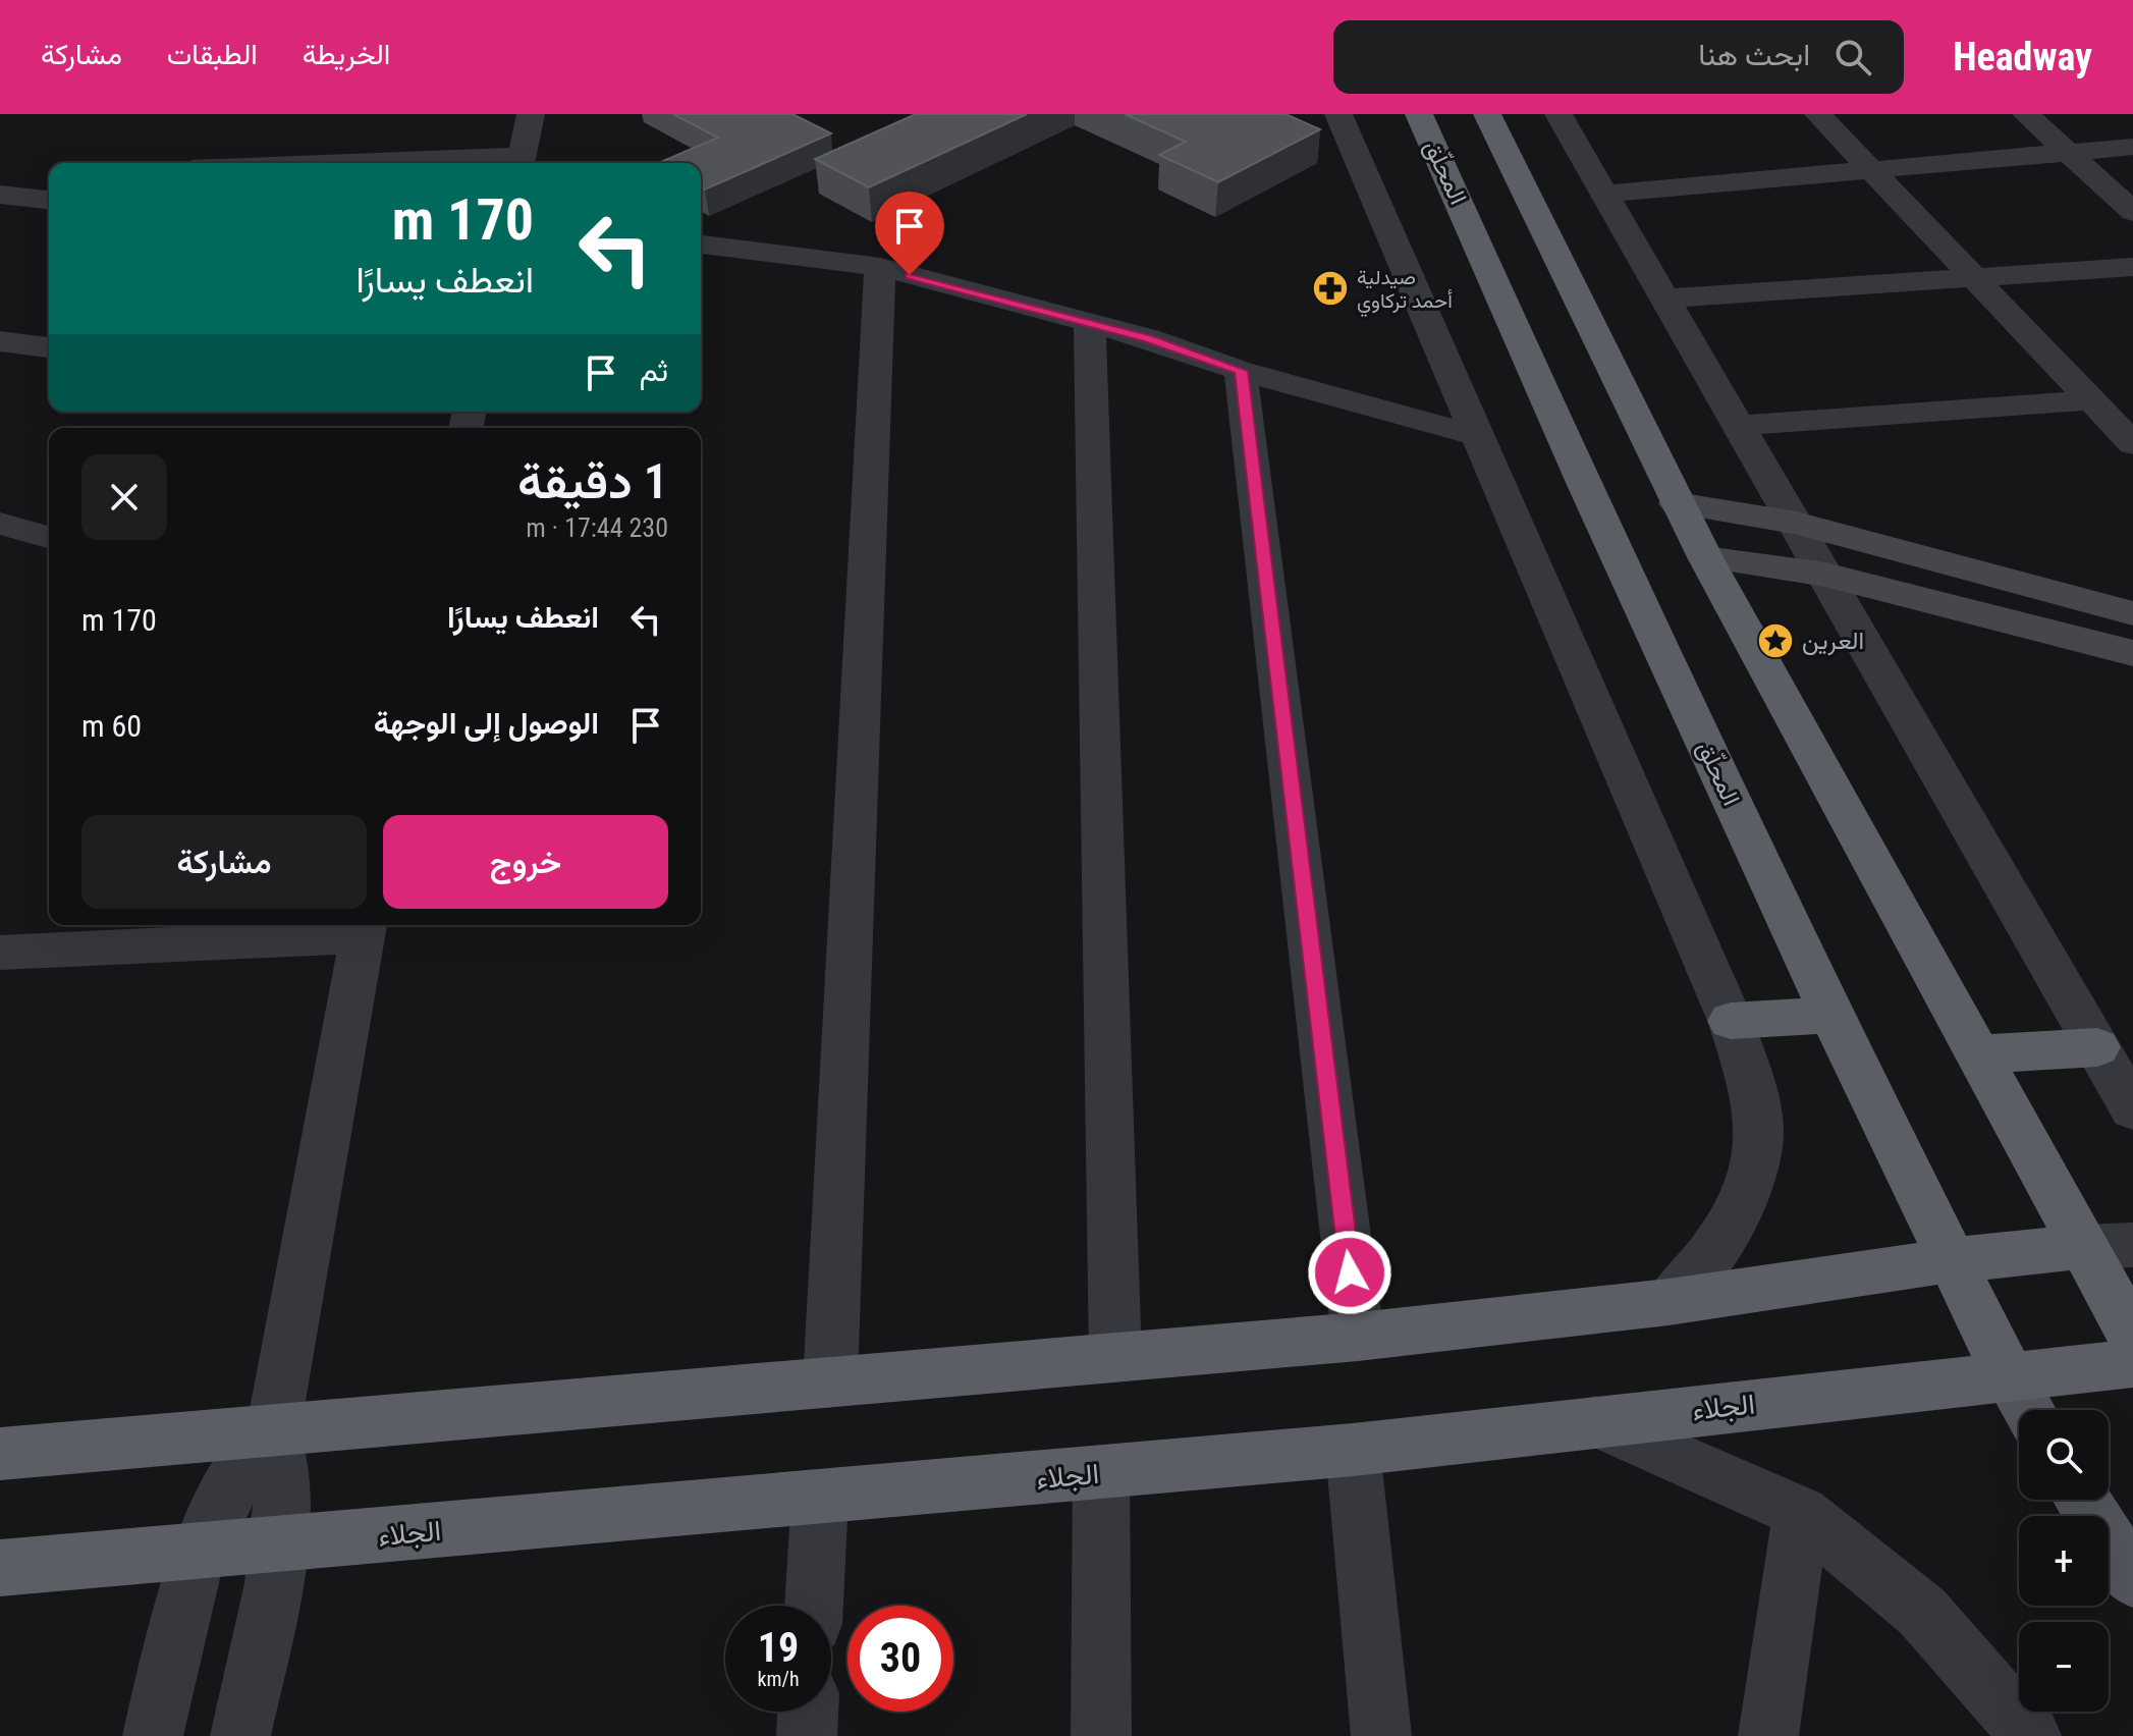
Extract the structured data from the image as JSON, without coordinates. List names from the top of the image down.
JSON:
{
  "streets": {
    "highway": ["المحلّق", "الجلاء"]
  },
  "crossings": [
    ["المحلّق", "الجلاء"]
  ],
  "places": {
    "pharmacy": ["صيدلية أحمد تركاوي"],
    "place": ["العرين"]
  },
  "page": {
    "header": "Headway",
    "search": "ابحث هنا",
    "nav": ["الخريطة", "الطبقات", "مشاركة"],
    "turn": ["170 m", "انعطف يسارًا"],
    "then": "ثم",
    "heading": ["1 دقيقة", "230 m · 17:44"],
    "list": [
      {
        "name": "انعطف يسارًا",
        "value": "170 m"
      },
      {
        "name": "الوصول إلى الوجهة",
        "value": "60 m"
      }
    ],
    "buttons": ["خروج", "مشاركة"],
    "map_buttons": ["+", "−"],
    "speed": "19 km/h",
    "limit": "30"
  }
}
